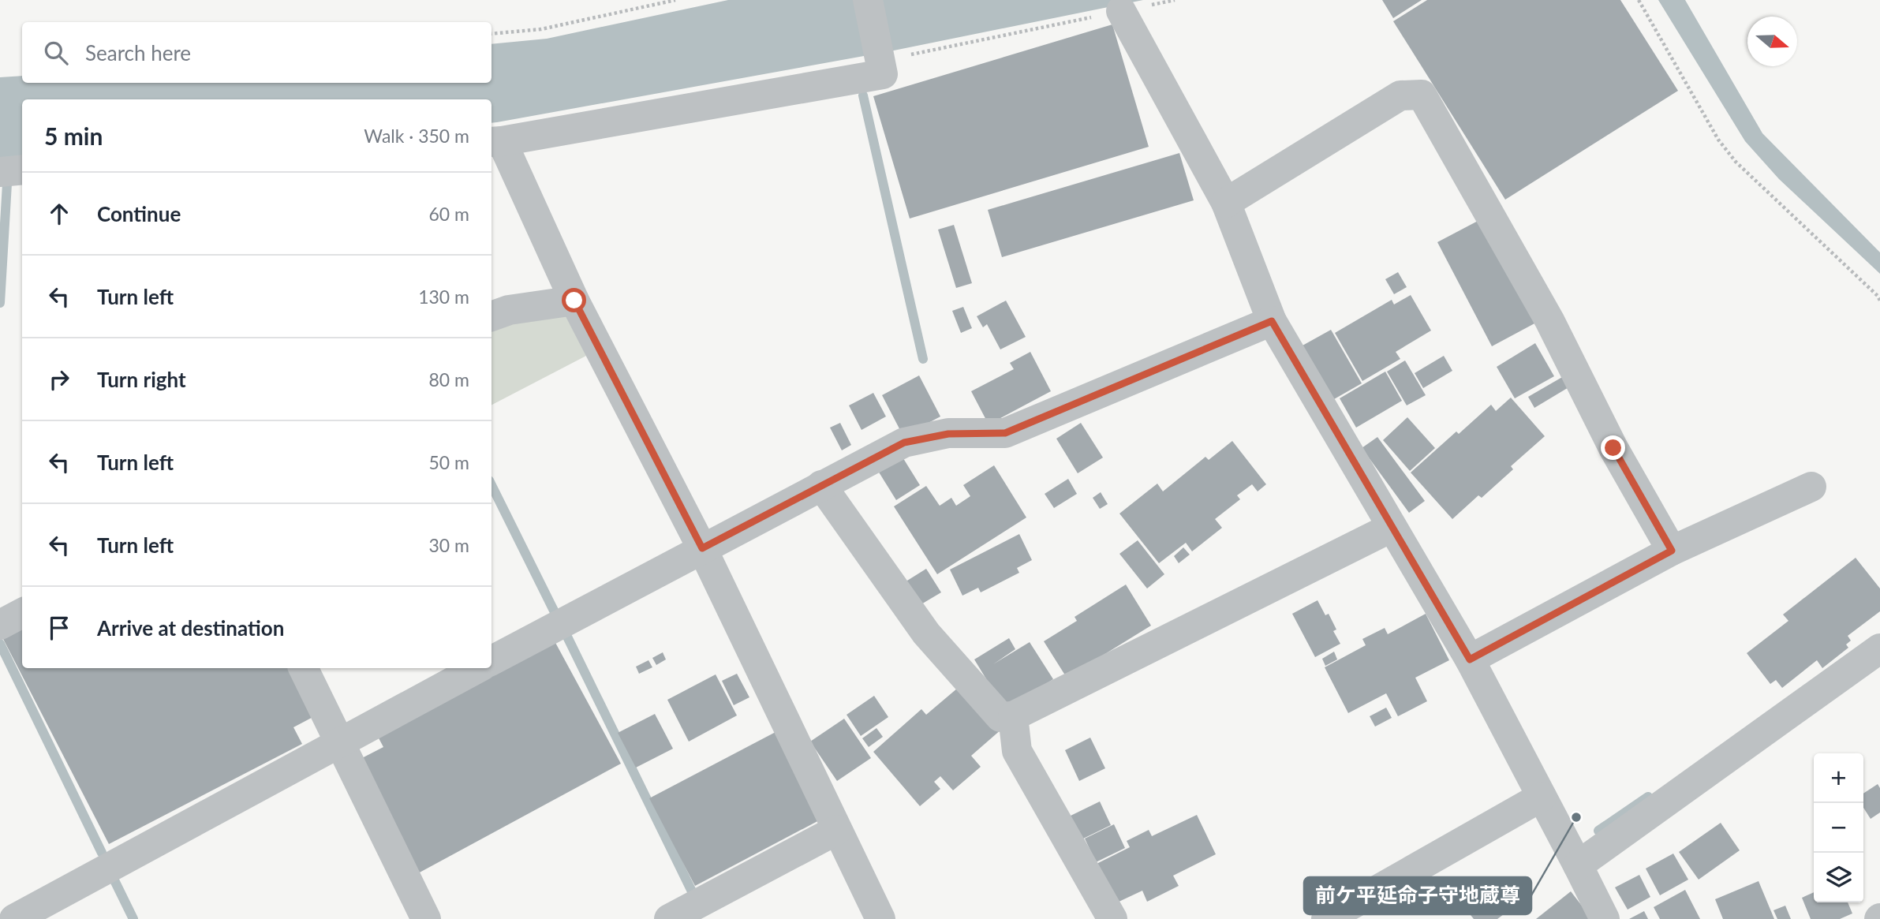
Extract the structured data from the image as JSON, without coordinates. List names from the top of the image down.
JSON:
{
  "places": ["前ケ平延命子守地蔵尊"],
  "north": "right",
  "page": {
    "search": "Search here",
    "heading": ["5 min", "Walk · 350 m"],
    "list": [
      ["Continue", "60 m"],
      ["Turn left", "130 m"],
      ["Turn right", "80 m"],
      ["Turn left", "50 m"],
      ["Turn left", "30 m"],
      "Arrive at destination"
    ],
    "map_buttons": ["+", "−"]
  }
}
